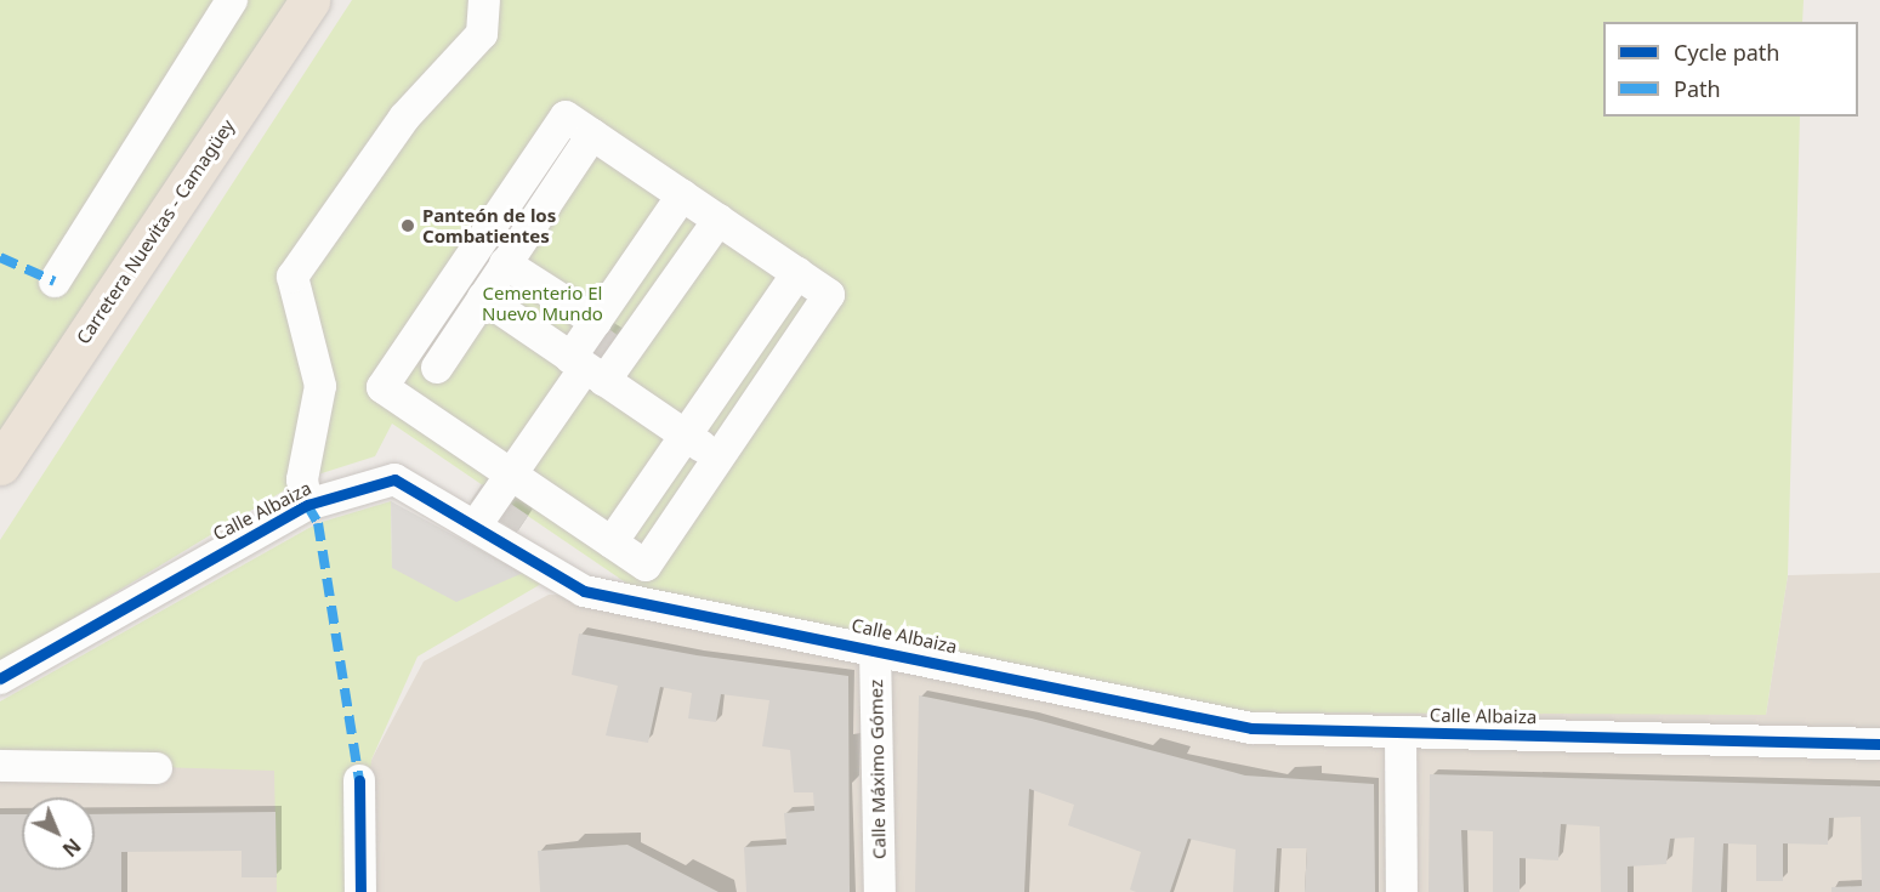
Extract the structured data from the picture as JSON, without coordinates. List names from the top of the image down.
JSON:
{
  "streets": {
    "highway": ["Carretera Nuevitas - Camagüey"],
    "street": ["Calle Albaiza", "Calle Máximo Gómez"]
  },
  "crossings": [
    ["Calle Albaiza", "Calle Máximo Gómez"]
  ],
  "parks": ["Cementerio El Nuevo Mundo"],
  "places": ["Panteón de los Combatientes"],
  "legend": ["Cycle path", "Path"],
  "north": "bottom right"
}
